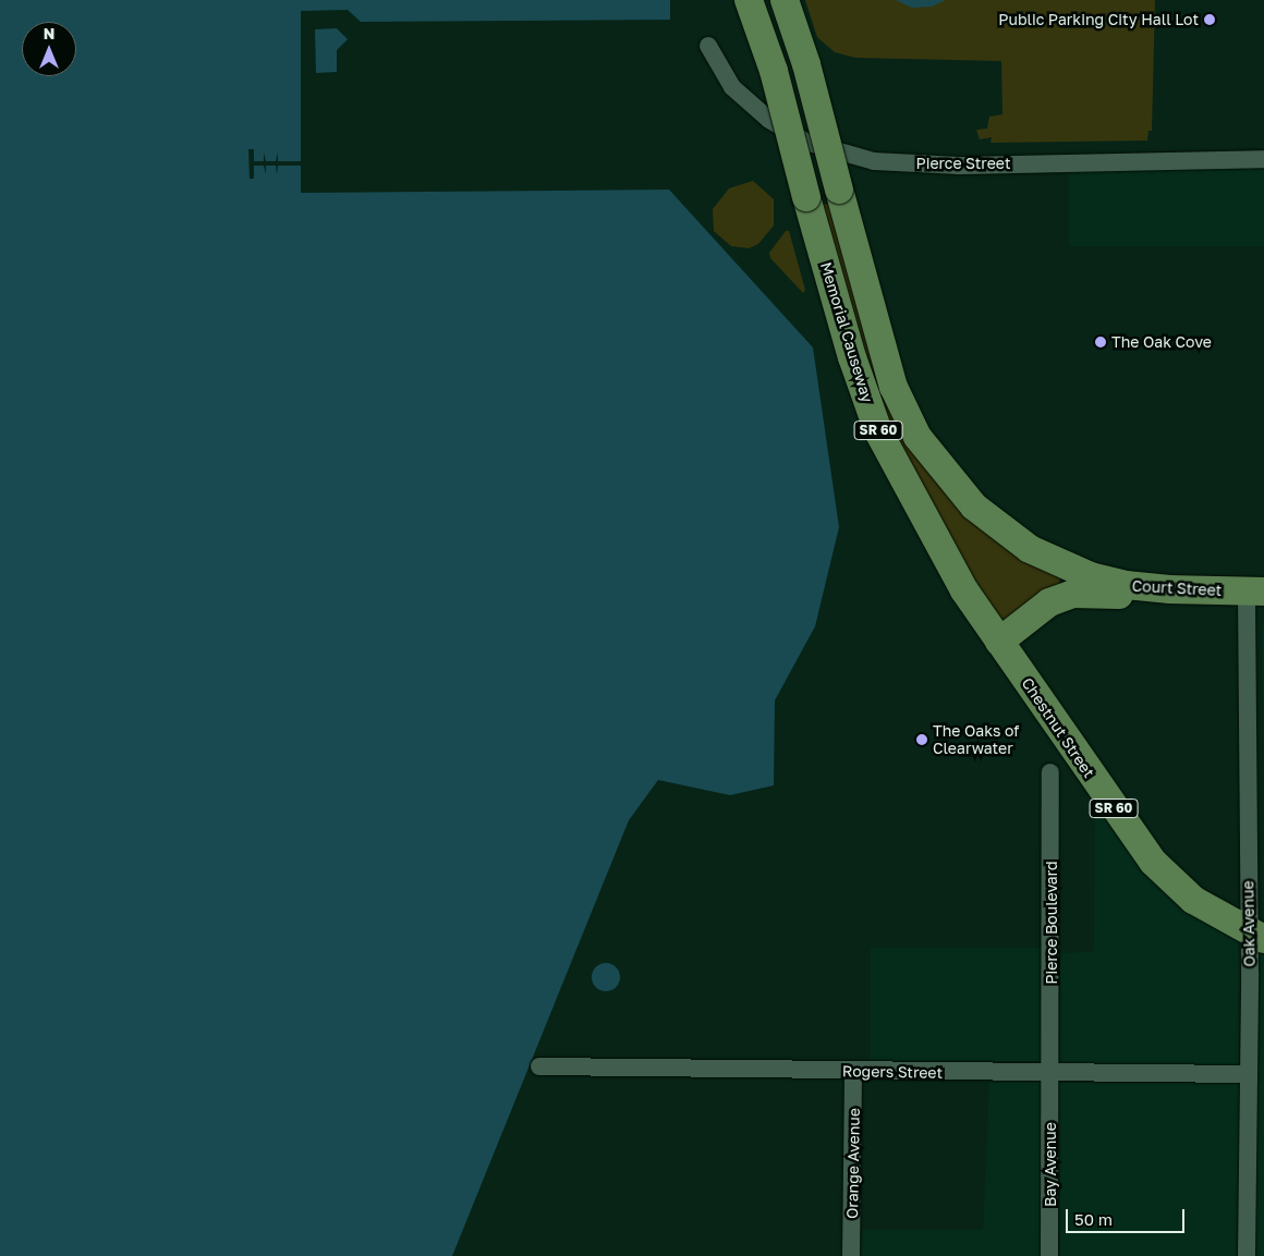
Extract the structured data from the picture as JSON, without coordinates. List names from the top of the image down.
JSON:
{
  "streets": {
    "main road": [
      "Memorial Causeway",
      "SR 60",
      "Court Street",
      "Chestnut Street"
    ],
    "street": [
      "Pierce Street",
      "Pierce Boulevard",
      "Oak Avenue",
      "Rogers Street",
      "Orange Avenue",
      "Bay Avenue"
    ]
  },
  "crossings": [
    ["Memorial Causeway", "Court Street"],
    ["Memorial Causeway", "Chestnut Street"],
    ["Court Street", "Oak Avenue"],
    ["Chestnut Street", "Oak Avenue"],
    ["Pierce Boulevard", "Rogers Street"],
    ["Pierce Boulevard", "Bay Avenue"],
    ["Oak Avenue", "Rogers Street"],
    ["Rogers Street", "Orange Avenue"],
    ["Rogers Street", "Bay Avenue"]
  ],
  "places": ["Public Parking City Hall Lot", "The Oak Cove", "The Oaks of Clearwater"],
  "scale_bar": "50 m",
  "north": "top"
}
